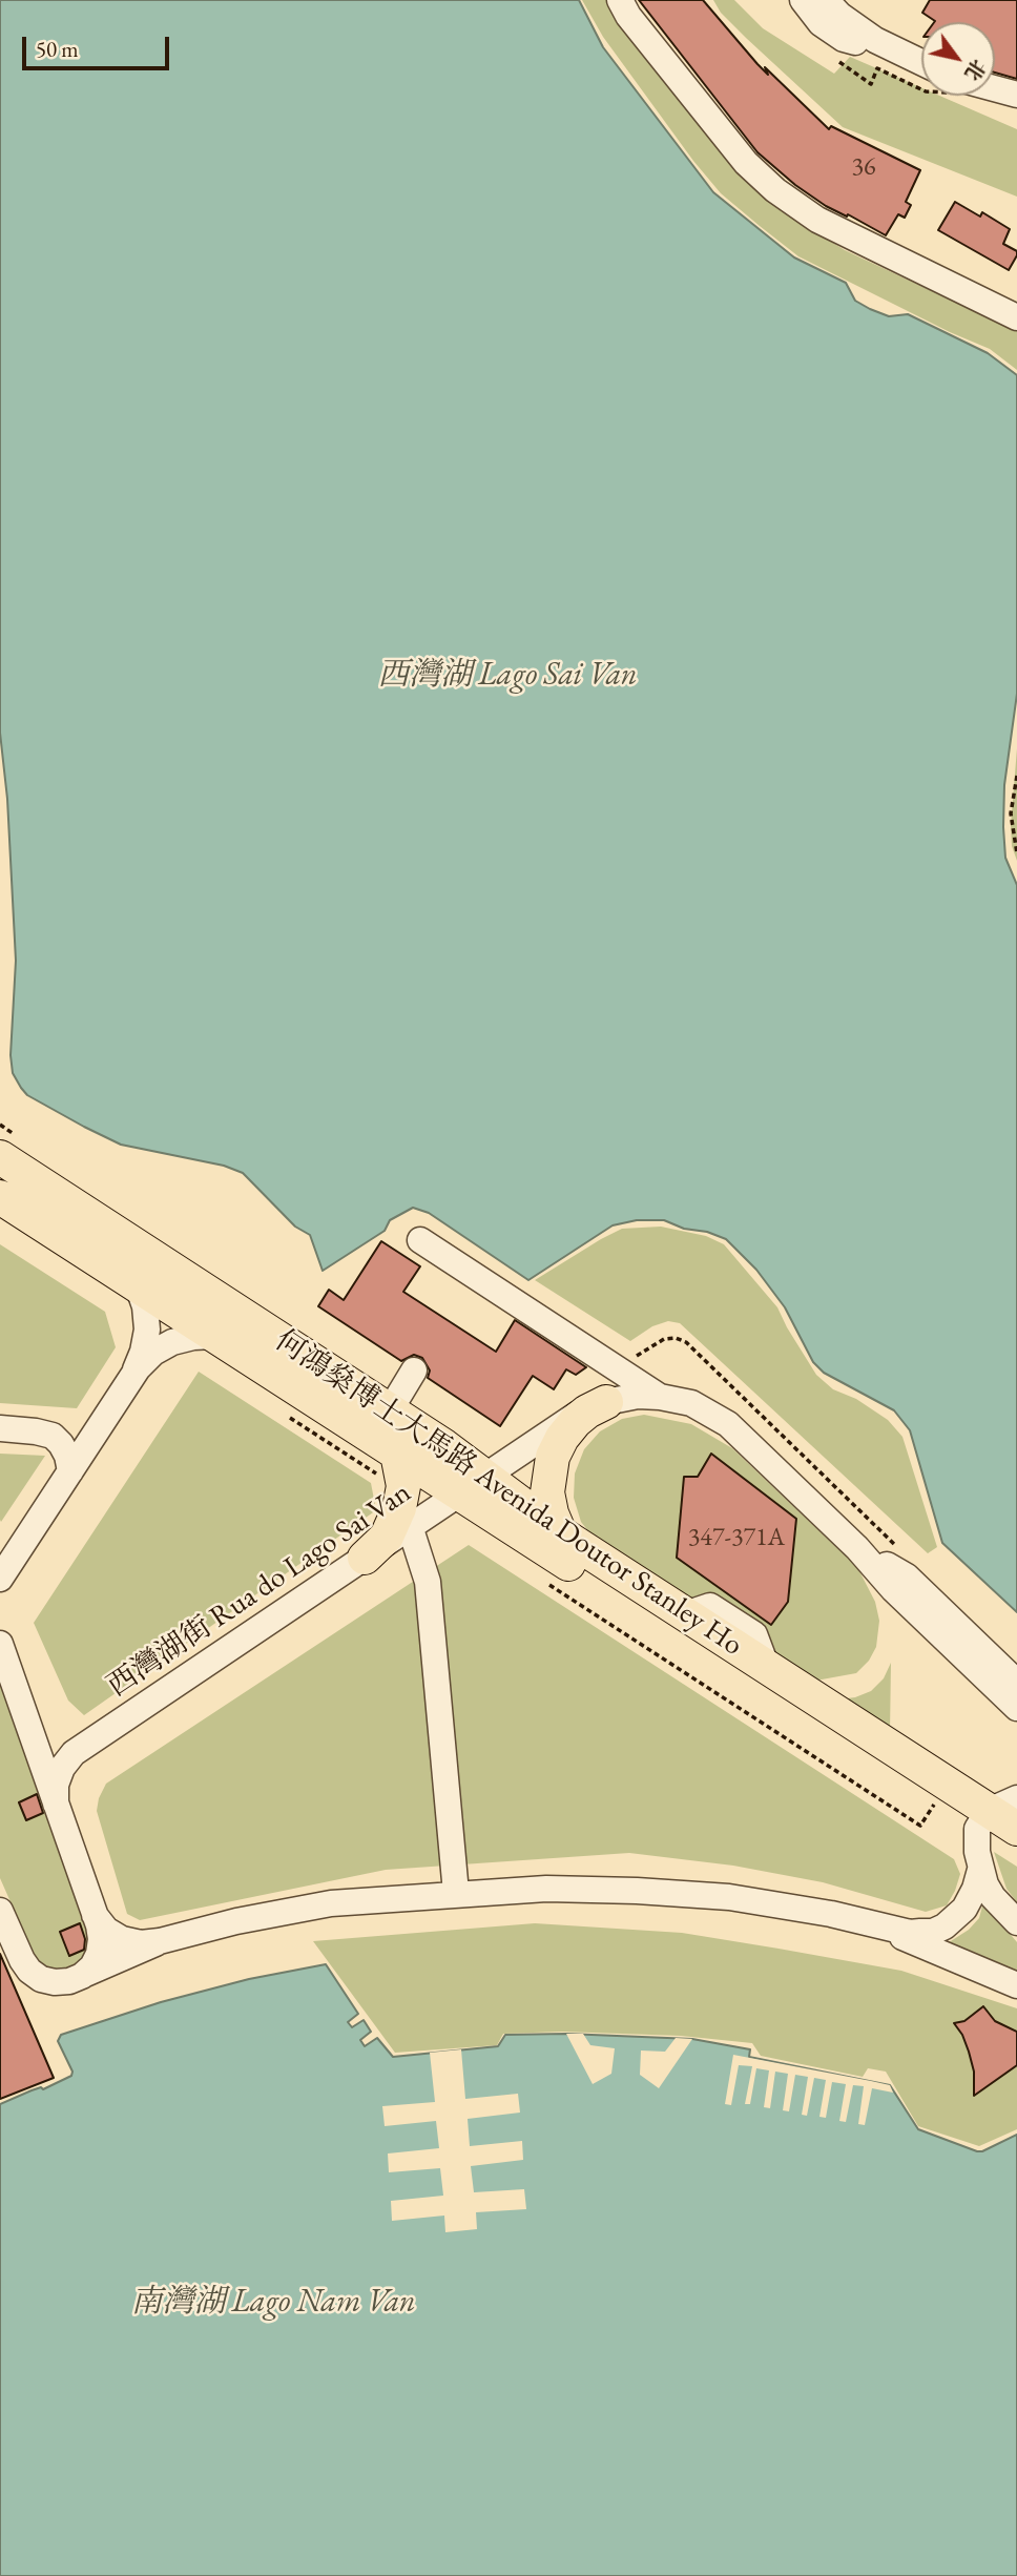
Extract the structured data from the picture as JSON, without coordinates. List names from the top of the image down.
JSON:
{
  "streets": {
    "main road": ["何鴻燊博士大馬路 Avenida Doutor Stanley Ho"],
    "street": ["西灣湖街 Rua do Lago Sai Van"]
  },
  "crossings": [
    ["何鴻燊博士大馬路 Avenida Doutor Stanley Ho", "西灣湖街 Rua do Lago Sai Van"]
  ],
  "water": ["西灣湖 Lago Sai Van", "南灣湖 Lago Nam Van"],
  "house_numbers": ["36", "347-371A"],
  "scale_bar": "50 m",
  "north": "bottom right"
}
